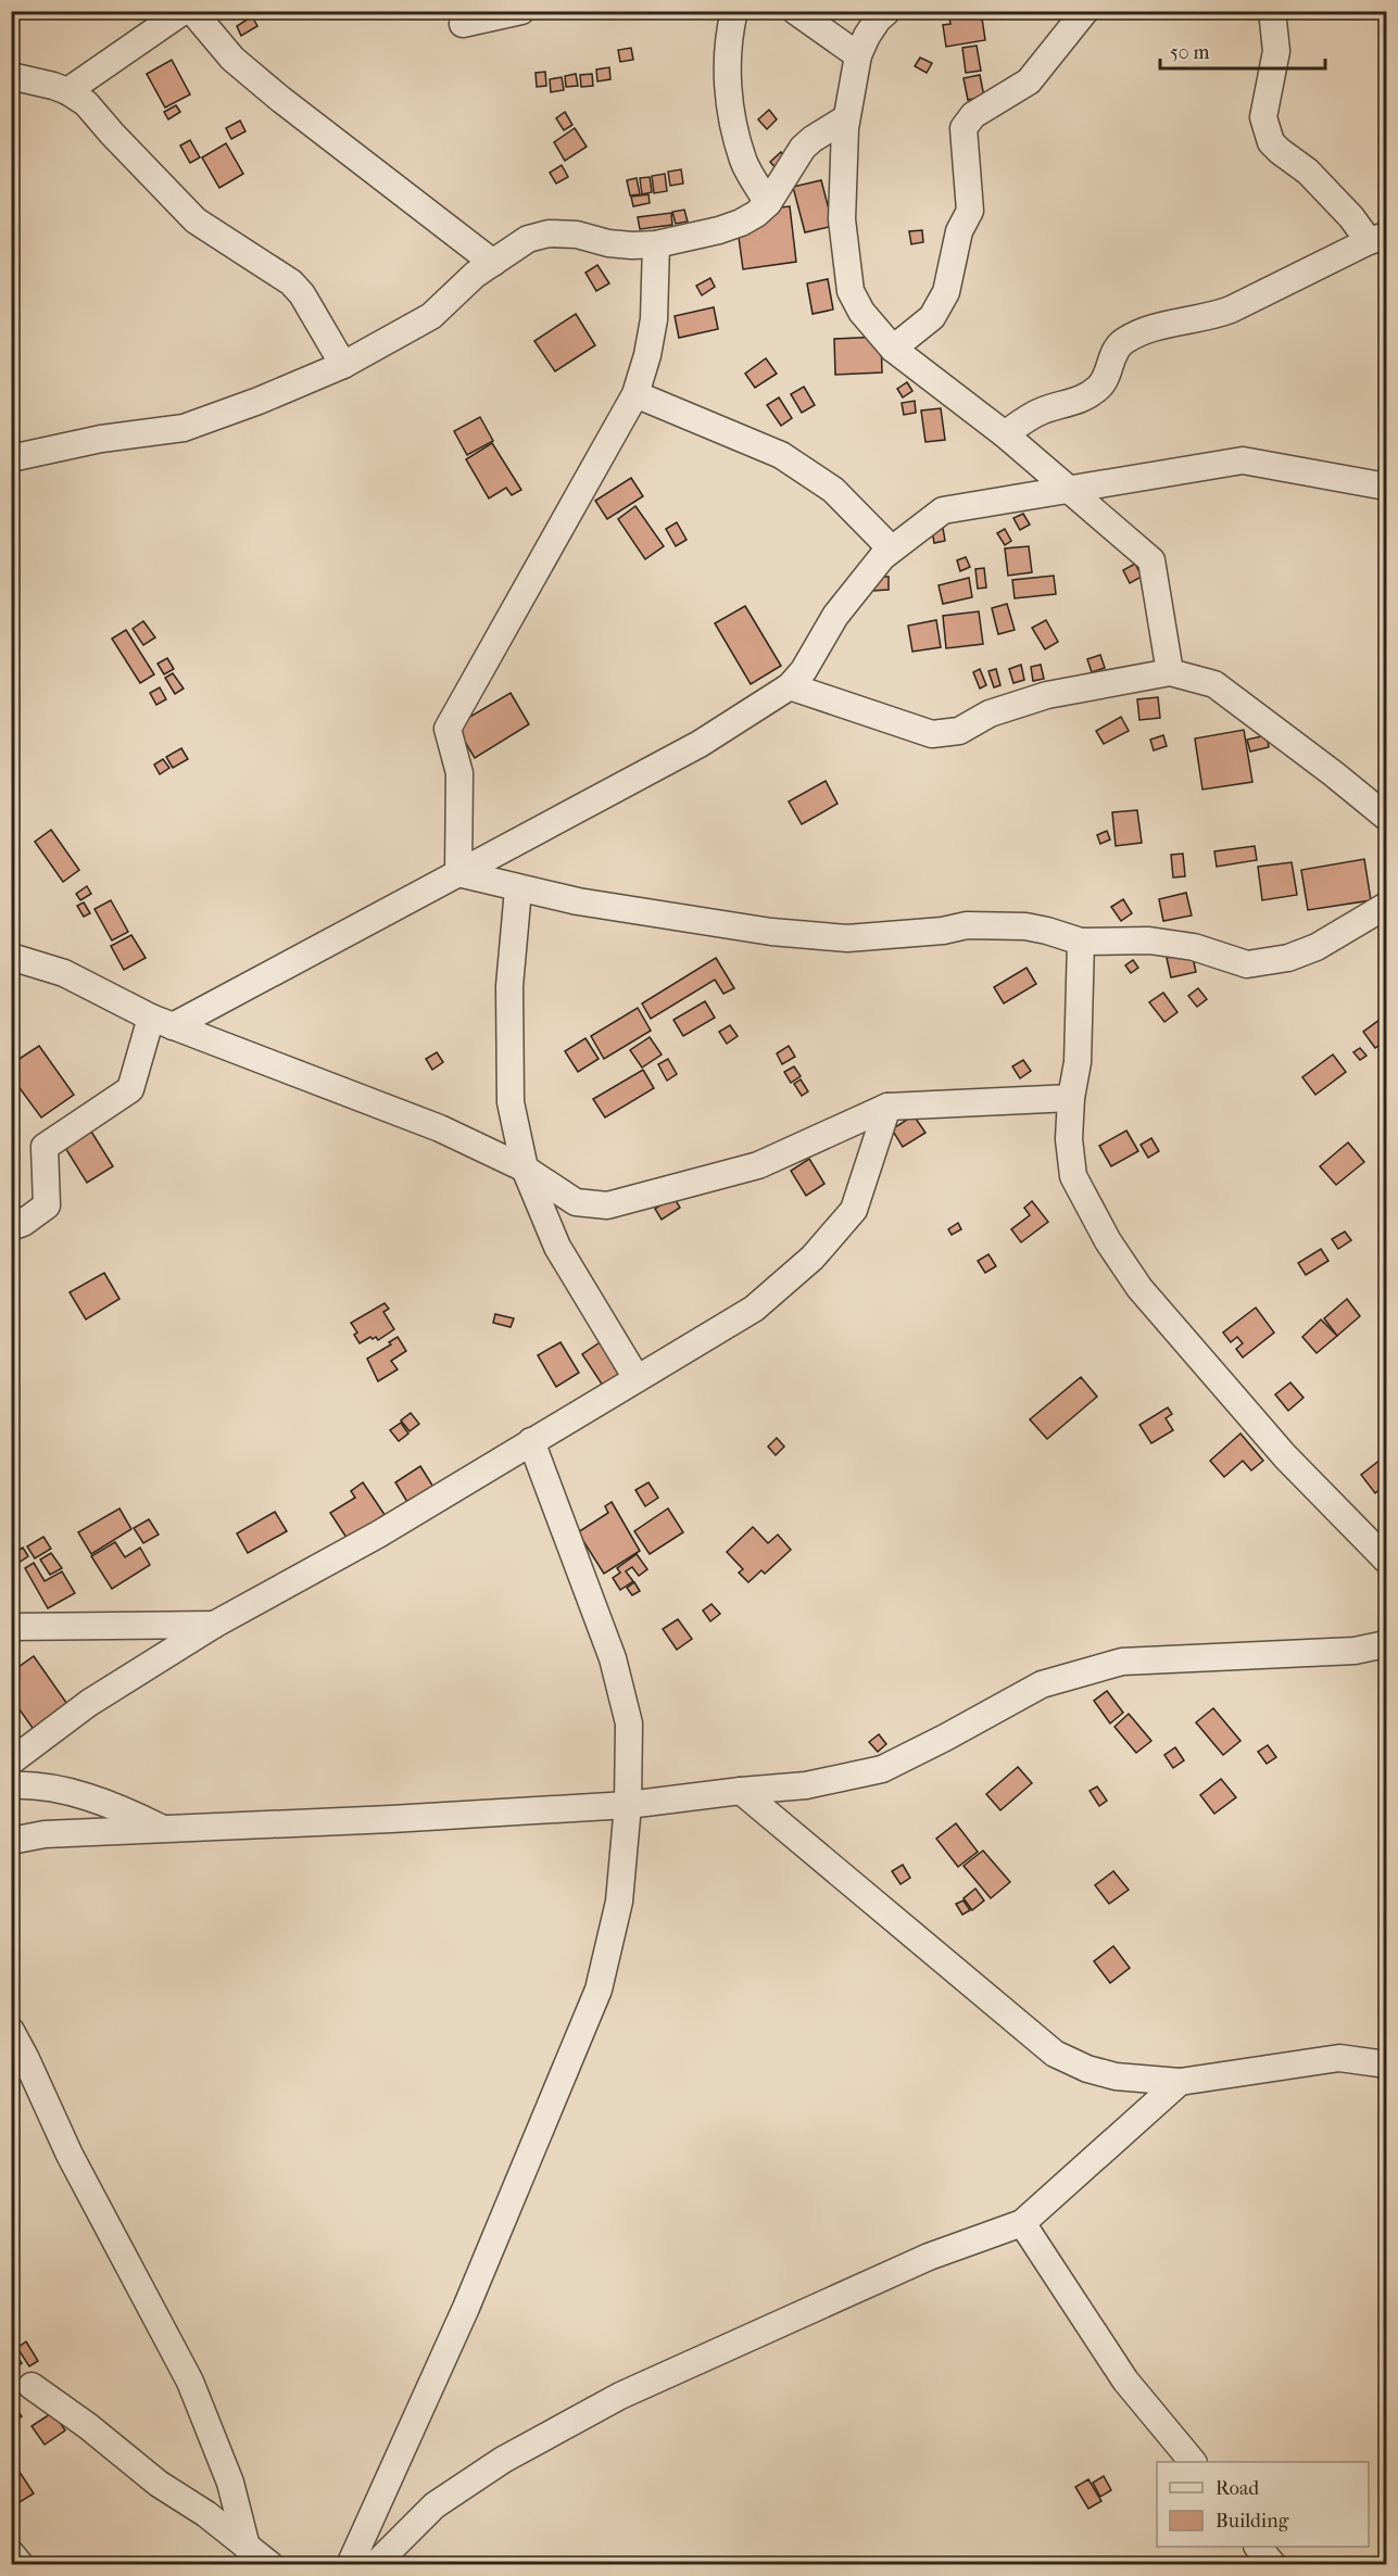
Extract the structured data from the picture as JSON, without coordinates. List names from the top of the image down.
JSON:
{
  "legend": ["Road", "Building"],
  "scale_bar": "50 m"
}
